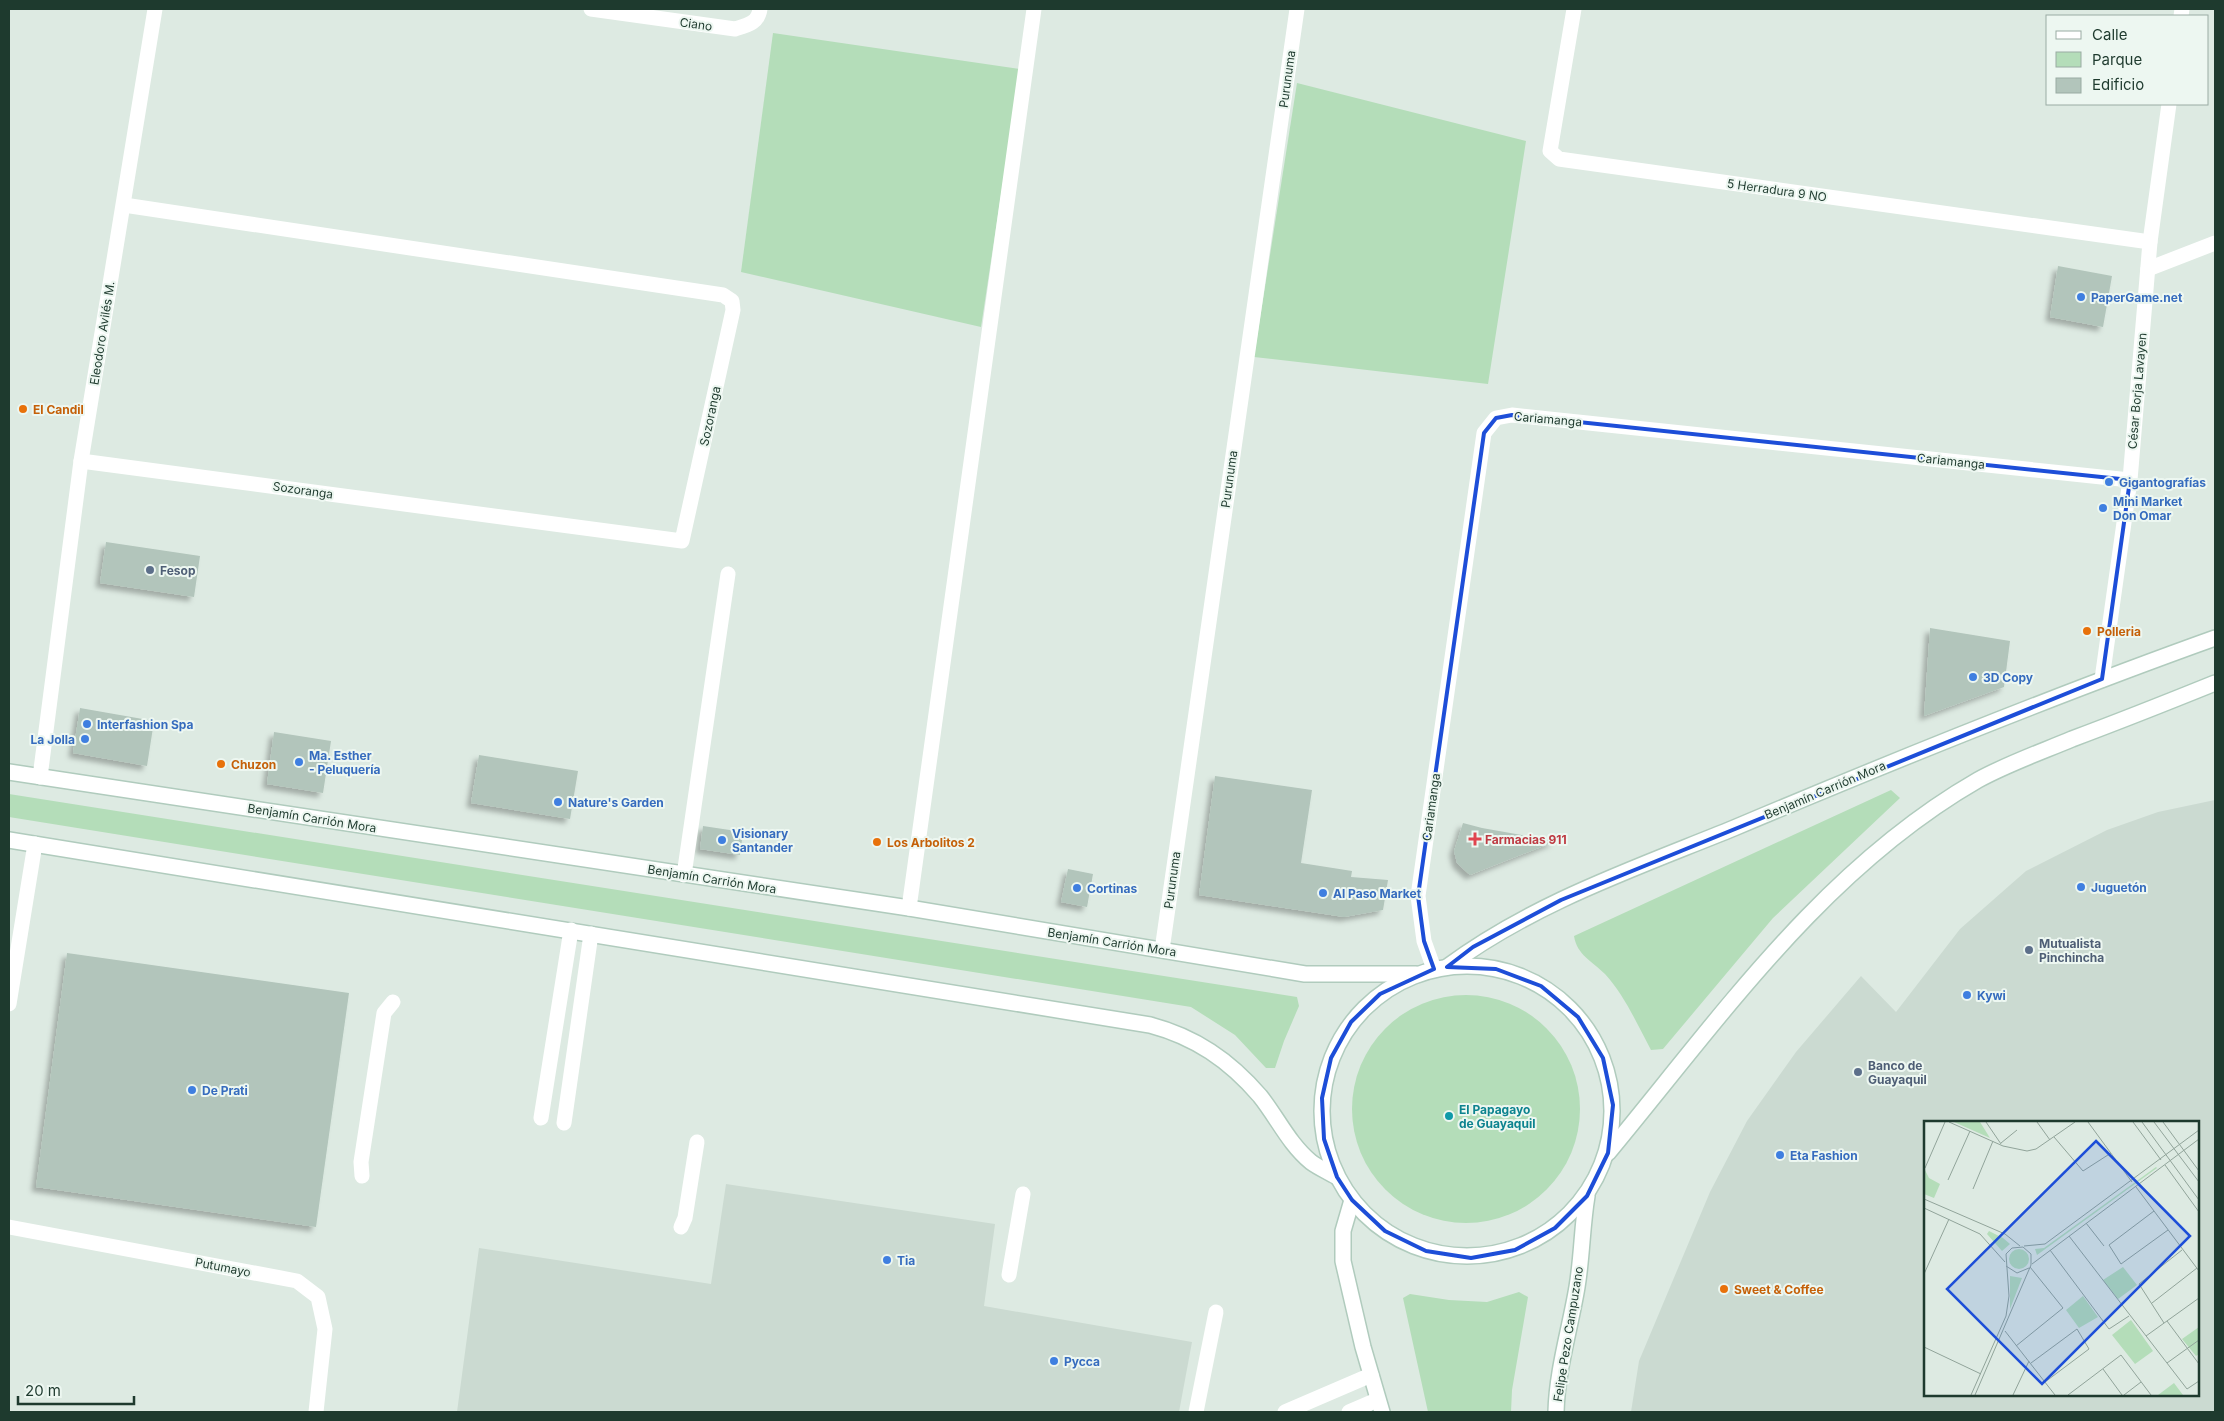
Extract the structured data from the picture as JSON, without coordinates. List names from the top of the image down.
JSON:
{
  "streets": {
    "street": [
      "Ciano",
      "Purunuma",
      "5 Herradura 9 NO",
      "Eleodoro Avilés M.",
      "César Borja Lavayen",
      "Sozoranga",
      "Cariamanga",
      "Benjamín Carrión Mora",
      "Putumayo",
      "Felipe Pezo Campuzano"
    ]
  },
  "crossings": [
    ["Purunuma", "Benjamín Carrión Mora"],
    ["5 Herradura 9 NO", "César Borja Lavayen"],
    ["Eleodoro Avilés M.", "Sozoranga"],
    ["Eleodoro Avilés M.", "Benjamín Carrión Mora"],
    ["César Borja Lavayen", "Cariamanga"],
    ["César Borja Lavayen", "Benjamín Carrión Mora"],
    ["Cariamanga", "Benjamín Carrión Mora"]
  ],
  "places": {
    "other": [
      "PaperGame.net",
      "El Candil",
      "Gigantografías",
      "Mini Market Don Omar",
      "Fesop",
      "Polleria",
      "3D Copy",
      "Interfashion Spa",
      "La Jolla",
      "Ma. Esther - Peluquería",
      "Chuzon",
      "Nature's Garden",
      "Visionary Santander",
      "Los Arbolitos 2",
      "Juguetón",
      "Cortinas",
      "Al Paso Market",
      "Mutualista Pinchincha",
      "Kywi",
      "Banco de Guayaquil",
      "De Prati",
      "El Papagayo de Guayaquil",
      "Eta Fashion",
      "Tia",
      "Sweet & Coffee",
      "Pycca"
    ],
    "health": ["Farmacias 911"]
  },
  "legend": ["Calle", "Parque", "Edificio"],
  "scale_bar": "20 m"
}
